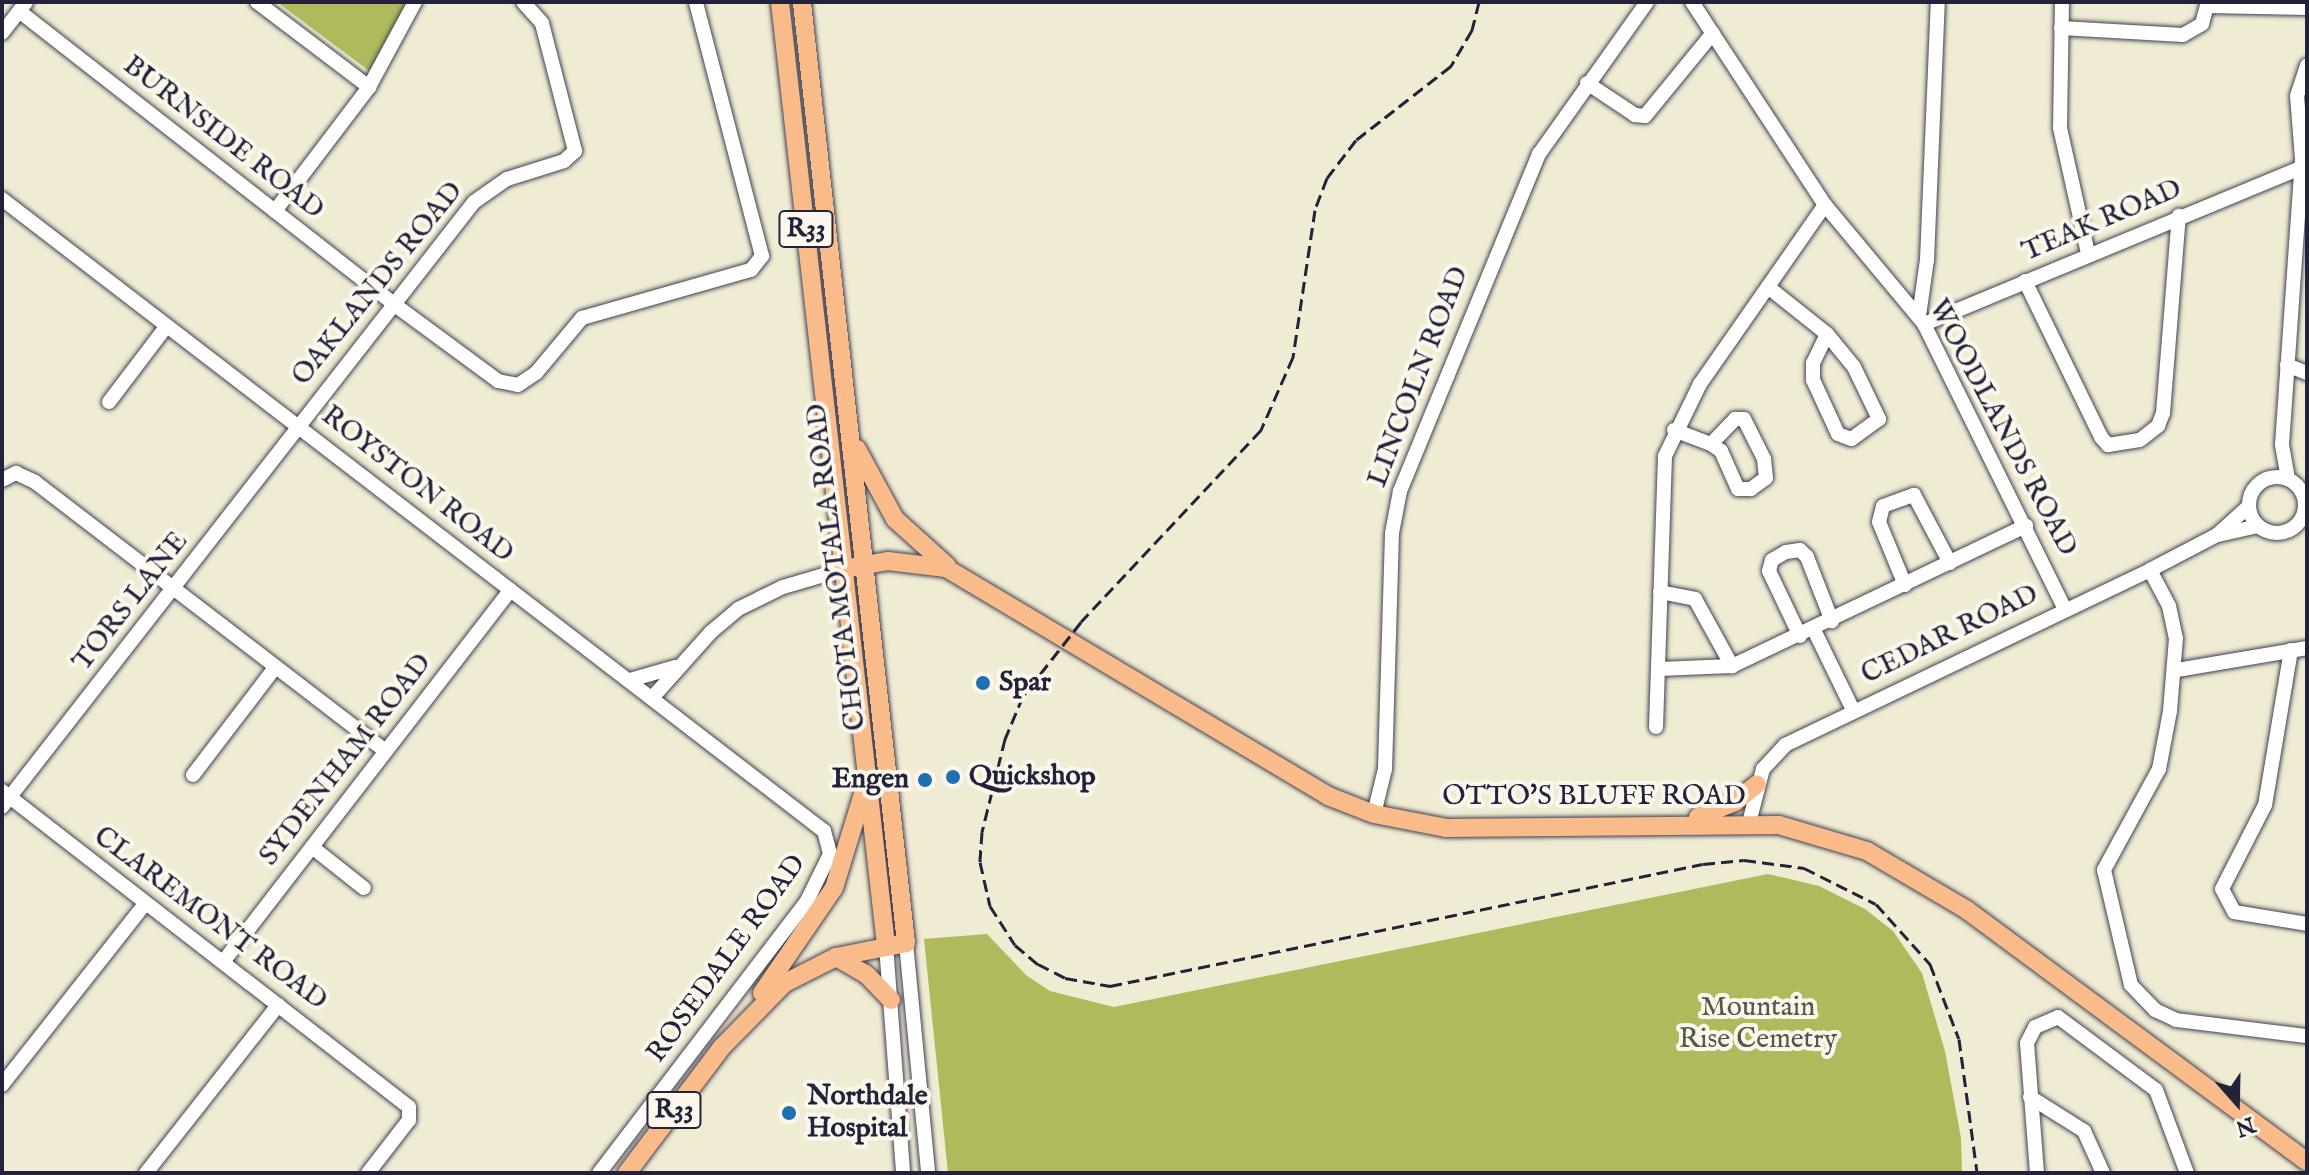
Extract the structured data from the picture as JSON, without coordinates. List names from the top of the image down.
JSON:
{
  "streets": {
    "main road": ["R33", "CHOTA MOTALA ROAD", "OTTO'S BLUFF ROAD"],
    "street": [
      "BURNSIDE ROAD",
      "TEAK ROAD",
      "OAKLANDS ROAD",
      "LINCOLN ROAD",
      "WOODLANDS ROAD",
      "ROYSTON ROAD",
      "TORS LANE",
      "CEDAR ROAD",
      "SYDENHAM ROAD",
      "CLAREMONT ROAD",
      "ROSEDALE ROAD"
    ]
  },
  "crossings": [
    ["BURNSIDE ROAD", "OAKLANDS ROAD"],
    ["TEAK ROAD", "WOODLANDS ROAD"],
    ["R33", "CHOTA MOTALA ROAD"],
    ["OAKLANDS ROAD", "ROYSTON ROAD"],
    ["OAKLANDS ROAD", "TORS LANE"],
    ["LINCOLN ROAD", "OTTO'S BLUFF ROAD"],
    ["WOODLANDS ROAD", "CEDAR ROAD"],
    ["ROYSTON ROAD", "TORS LANE"],
    ["ROYSTON ROAD", "SYDENHAM ROAD"],
    ["ROYSTON ROAD", "OTTO'S BLUFF ROAD"],
    ["ROYSTON ROAD", "ROSEDALE ROAD"],
    ["CHOTA MOTALA ROAD", "OTTO'S BLUFF ROAD"],
    ["TORS LANE", "CLAREMONT ROAD"],
    ["CEDAR ROAD", "OTTO'S BLUFF ROAD"],
    ["SYDENHAM ROAD", "CLAREMONT ROAD"]
  ],
  "parks": ["Mountain Rise Cemetry"],
  "places": [
    "Spar",
    "Quickshop",
    "Engen",
    "Northdale Hospital"
  ],
  "north": "bottom"
}
